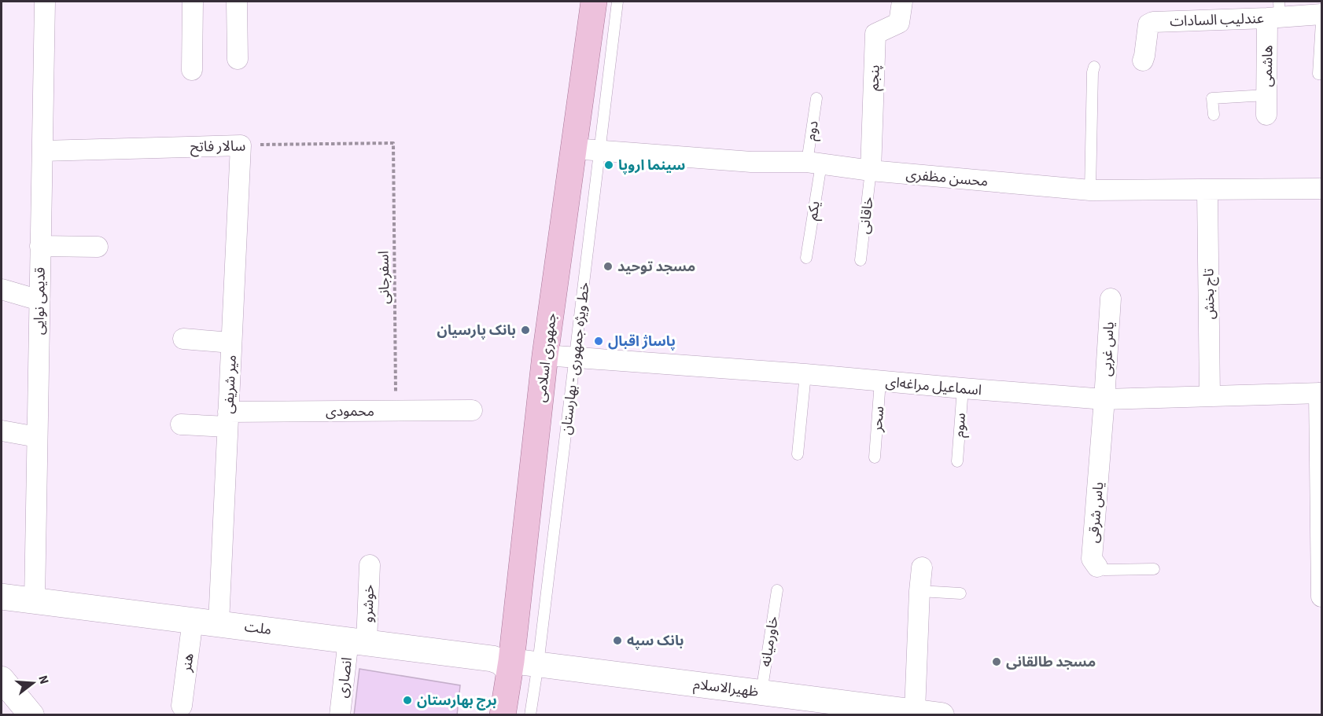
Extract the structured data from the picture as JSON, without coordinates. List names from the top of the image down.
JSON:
{
  "streets": {
    "main road": ["جمهوری اسلامی", "ملت"],
    "street": [
      "عندلیب السادات",
      "هاشمی",
      "پنجم",
      "سالار فاتح",
      "محسن مظفری",
      "تاج بخش",
      "قدیمی نوایی",
      "یاس غربی",
      "میر شریفی",
      "اسماعیل مراغه‌ای",
      "محمودی",
      "یاس شرقی",
      "خوشرو",
      "هنر",
      "انصاری",
      "ظهیرالاسلام"
    ],
    "lane": [
      "دوم",
      "یکم",
      "خاقانی",
      "خط ویژه جمهوری - بهارستان",
      "سحر",
      "سوم",
      "خاورمیانه"
    ],
    "path": ["اسفرجانی"]
  },
  "crossings": [
    ["عندلیب السادات", "هاشمی"],
    ["پنجم", "محسن مظفری"],
    ["پنجم", "خاقانی"],
    ["دوم", "محسن مظفری"],
    ["دوم", "یکم"],
    ["سالار فاتح", "اسفرجانی"],
    ["سالار فاتح", "قدیمی نوایی"],
    ["سالار فاتح", "میر شریفی"],
    ["محسن مظفری", "یکم"],
    ["محسن مظفری", "خاقانی"],
    ["محسن مظفری", "تاج بخش"],
    ["محسن مظفری", "جمهوری اسلامی"],
    ["محسن مظفری", "خط ویژه جمهوری - بهارستان"],
    ["اسفرجانی", "محمودی"],
    ["تاج بخش", "اسماعیل مراغه‌ای"],
    ["قدیمی نوایی", "ملت"],
    ["یاس غربی", "اسماعیل مراغه‌ای"],
    ["یاس غربی", "یاس شرقی"],
    ["جمهوری اسلامی", "اسماعیل مراغه‌ای"],
    ["جمهوری اسلامی", "ملت"],
    ["جمهوری اسلامی", "ظهیرالاسلام"],
    ["خط ویژه جمهوری - بهارستان", "اسماعیل مراغه‌ای"],
    ["خط ویژه جمهوری - بهارستان", "ظهیرالاسلام"],
    ["میر شریفی", "محمودی"],
    ["میر شریفی", "ملت"],
    ["اسماعیل مراغه‌ای", "سحر"],
    ["اسماعیل مراغه‌ای", "سوم"],
    ["اسماعیل مراغه‌ای", "یاس شرقی"],
    ["خوشرو", "ملت"],
    ["خوشرو", "انصاری"],
    ["ملت", "هنر"],
    ["ملت", "انصاری"],
    ["ملت", "ظهیرالاسلام"],
    ["خاورمیانه", "ظهیرالاسلام"]
  ],
  "places": [
    "سینما اروپا",
    "مسجد توحید",
    "بانک پارسیان",
    "پاساژ اقبال",
    "بانک سپه",
    "مسجد طالقانی",
    "برج بهارستان"
  ],
  "north": "right"
}
